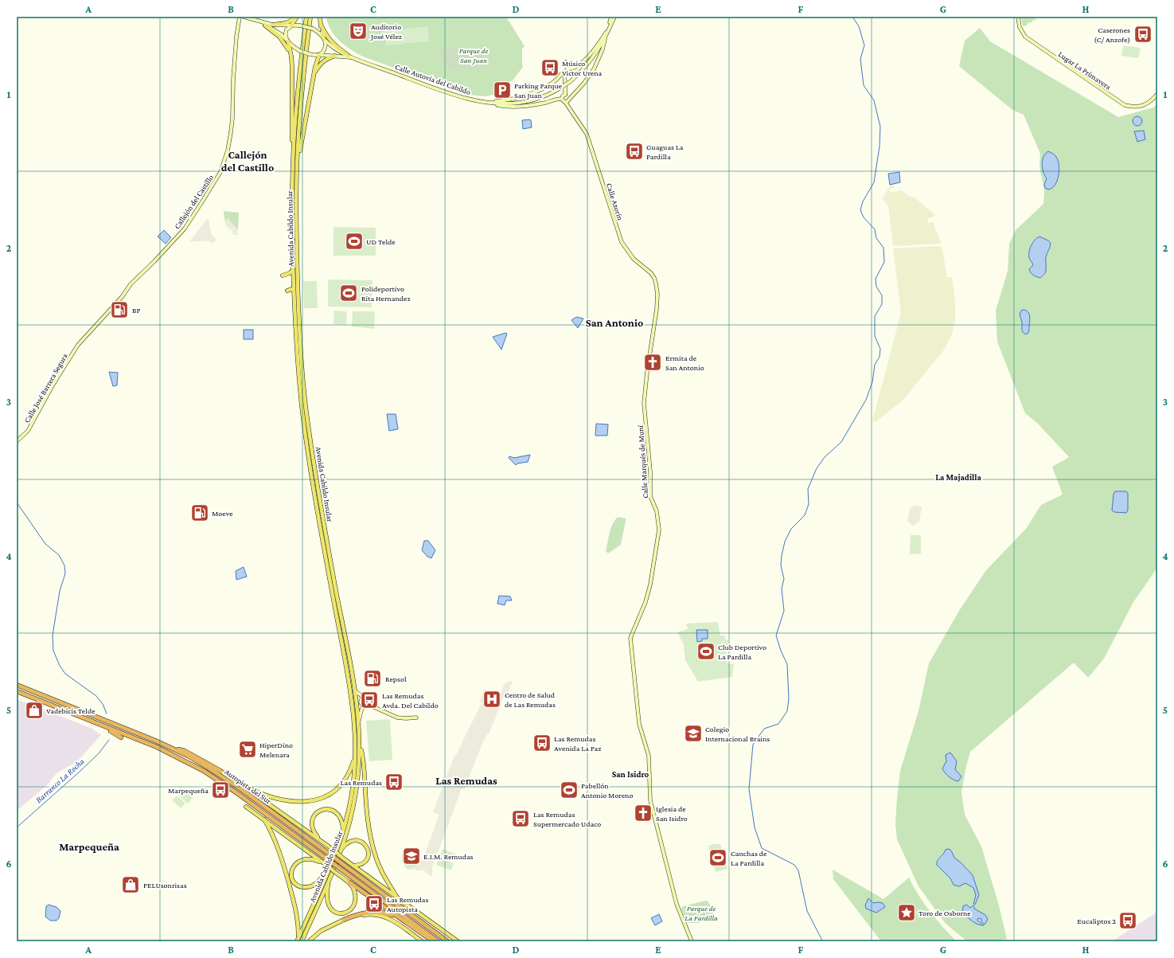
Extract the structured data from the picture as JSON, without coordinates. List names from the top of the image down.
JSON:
{
  "streets": {
    "highway": ["Autopista del Sur"],
    "main road": ["Avenida Cabildo Insular"],
    "street": [
      "Lugar La Primavera",
      "Calle Autovía del Cabildo",
      "Callejón del Castillo",
      "Calle Azorín",
      "Calle José Barrera Segura",
      "Calle Marqués de Muní"
    ]
  },
  "crossings": [
    ["Callejón del Castillo", "Calle José Barrera Segura"],
    ["Calle Azorín", "Calle Marqués de Muní"]
  ],
  "districts": [
    "Callejón del Castillo",
    "San Antonio",
    "La Majadilla",
    "San Isidro",
    "Las Remudas",
    "Marpequeña"
  ],
  "water": ["Barranco La Rocha"],
  "parks": ["Parque de San Juan", "Parque de La Pardilla"],
  "places": {
    "theatre": ["Auditorio José Vélez"],
    "bus stop": [
      "Caserones (C/ Anzofe)",
      "Músico Victor Urena",
      "Guaguas La Pardilla",
      "Las Remudas Avda. Del Cabildo",
      "Las Remudas Avenida La Paz",
      "Las Remudas",
      "Marpequeña",
      "Las Remudas Supermercado Udaco",
      "Las Remudas Autopista",
      "Eucaliptos 2"
    ],
    "parking": ["Parking Parque San Juan"],
    "sports": [
      "UD Telde",
      "Polideportivo Rita Hernandez",
      "Club Deportivo La Pardilla",
      "Pabellón Antonio Moreno",
      "Canchas de La Pardilla"
    ],
    "fuel station": ["BP", "Moeve", "Repsol"],
    "church": ["Ermita de San Antonio", "Iglesia de San Isidro"],
    "hospital": ["Centro de Salud de Las Remudas"],
    "shop": ["Vadebicis Telde", "PELUsonrisas"],
    "school or university": ["Colegio Internacional Brains", "E.I.M. Remudas"],
    "supermarket": ["HiperDino Melenara"],
    "place": ["Toro de Osborne"]
  },
  "grid": {
    "columns": [
      "A",
      "B",
      "C",
      "D",
      "E",
      "F",
      "G",
      "H"
    ],
    "rows": [
      "1",
      "2",
      "3",
      "4",
      "5",
      "6"
    ]
  }
}
